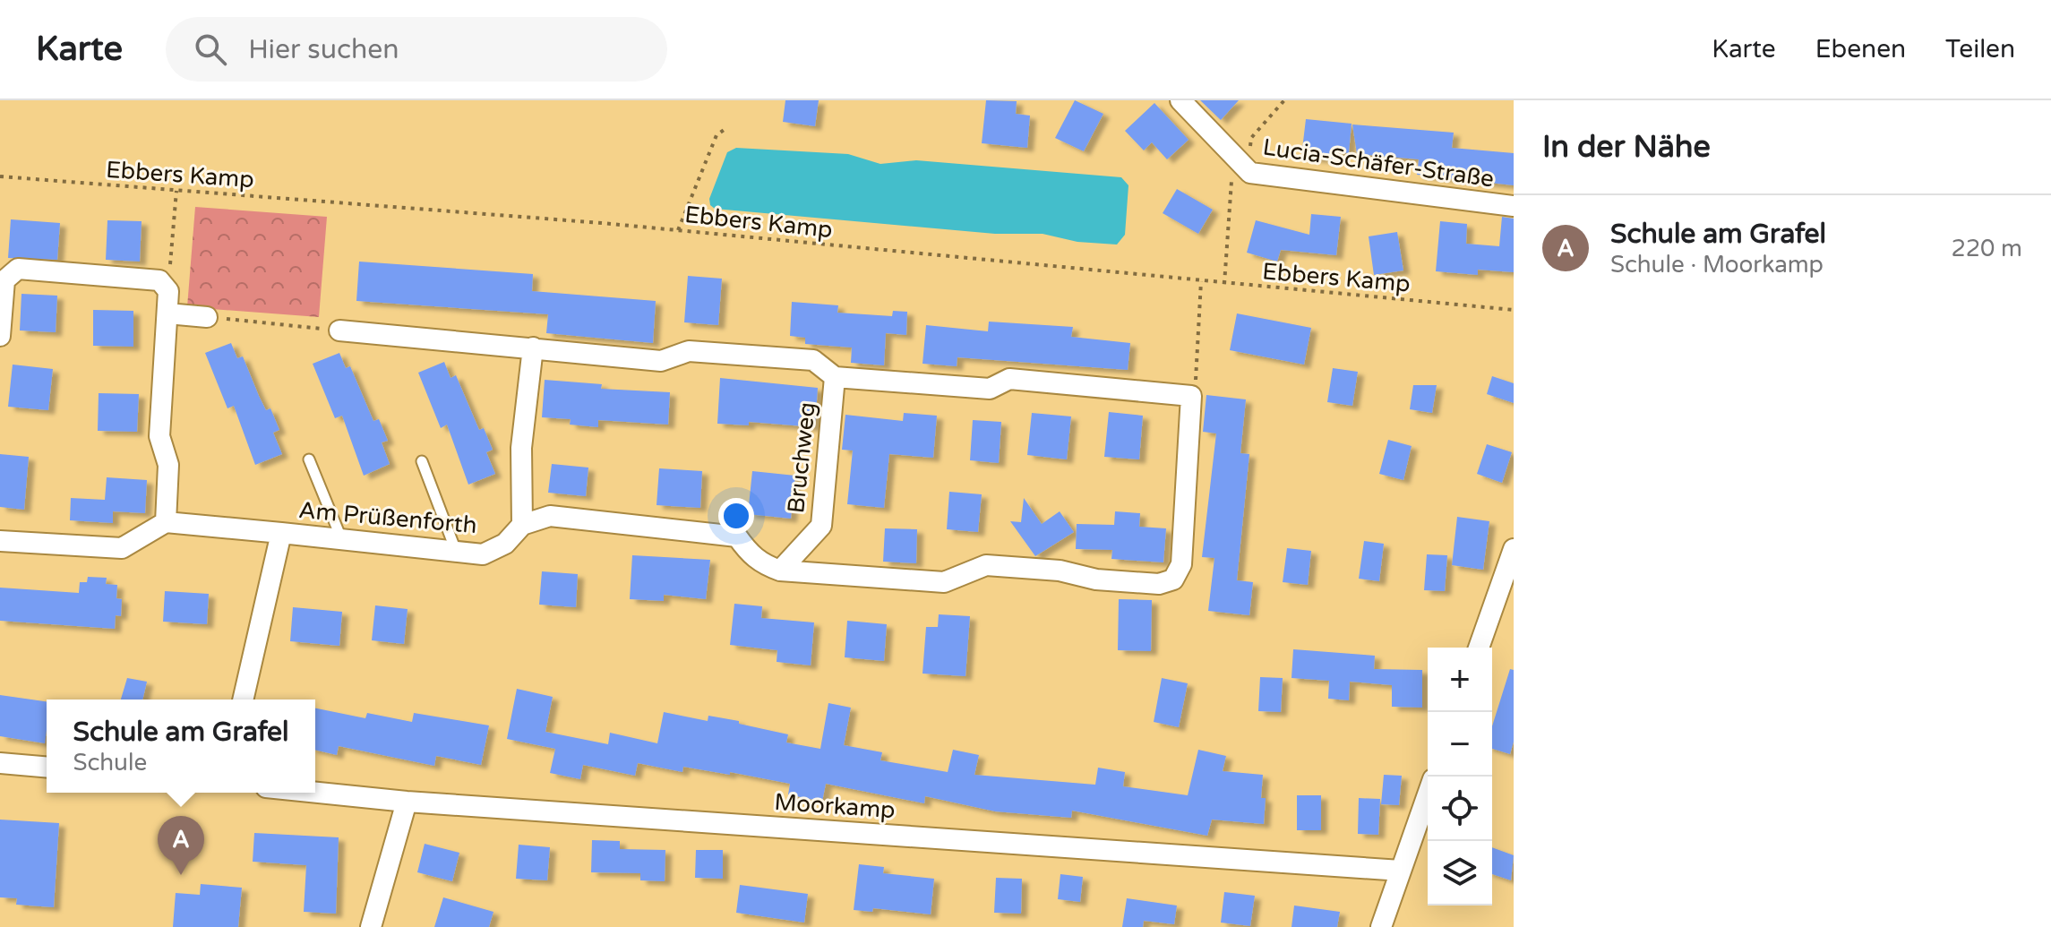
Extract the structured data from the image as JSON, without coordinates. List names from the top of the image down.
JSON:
{
  "streets": {
    "street": [
      "Lucia-Schäfer-Straße",
      "Bruchweg",
      "Am Prüßenforth",
      "Moorkamp"
    ],
    "path": ["Ebbers Kamp"]
  },
  "crossings": [
    ["Bruchweg", "Am Prüßenforth"]
  ],
  "page": {
    "header": "Karte",
    "search": "Hier suchen",
    "nav": ["Karte", "Ebenen", "Teilen"],
    "heading": "In der Nähe",
    "list": [
      {
        "mark": "A",
        "name": "Schule am Grafel",
        "note": "Schule · Moorkamp",
        "value": "220 m"
      }
    ],
    "map_buttons": ["+", "−"],
    "popup": ["Schule am Grafel", "Schule"],
    "pins": "A"
  }
}
